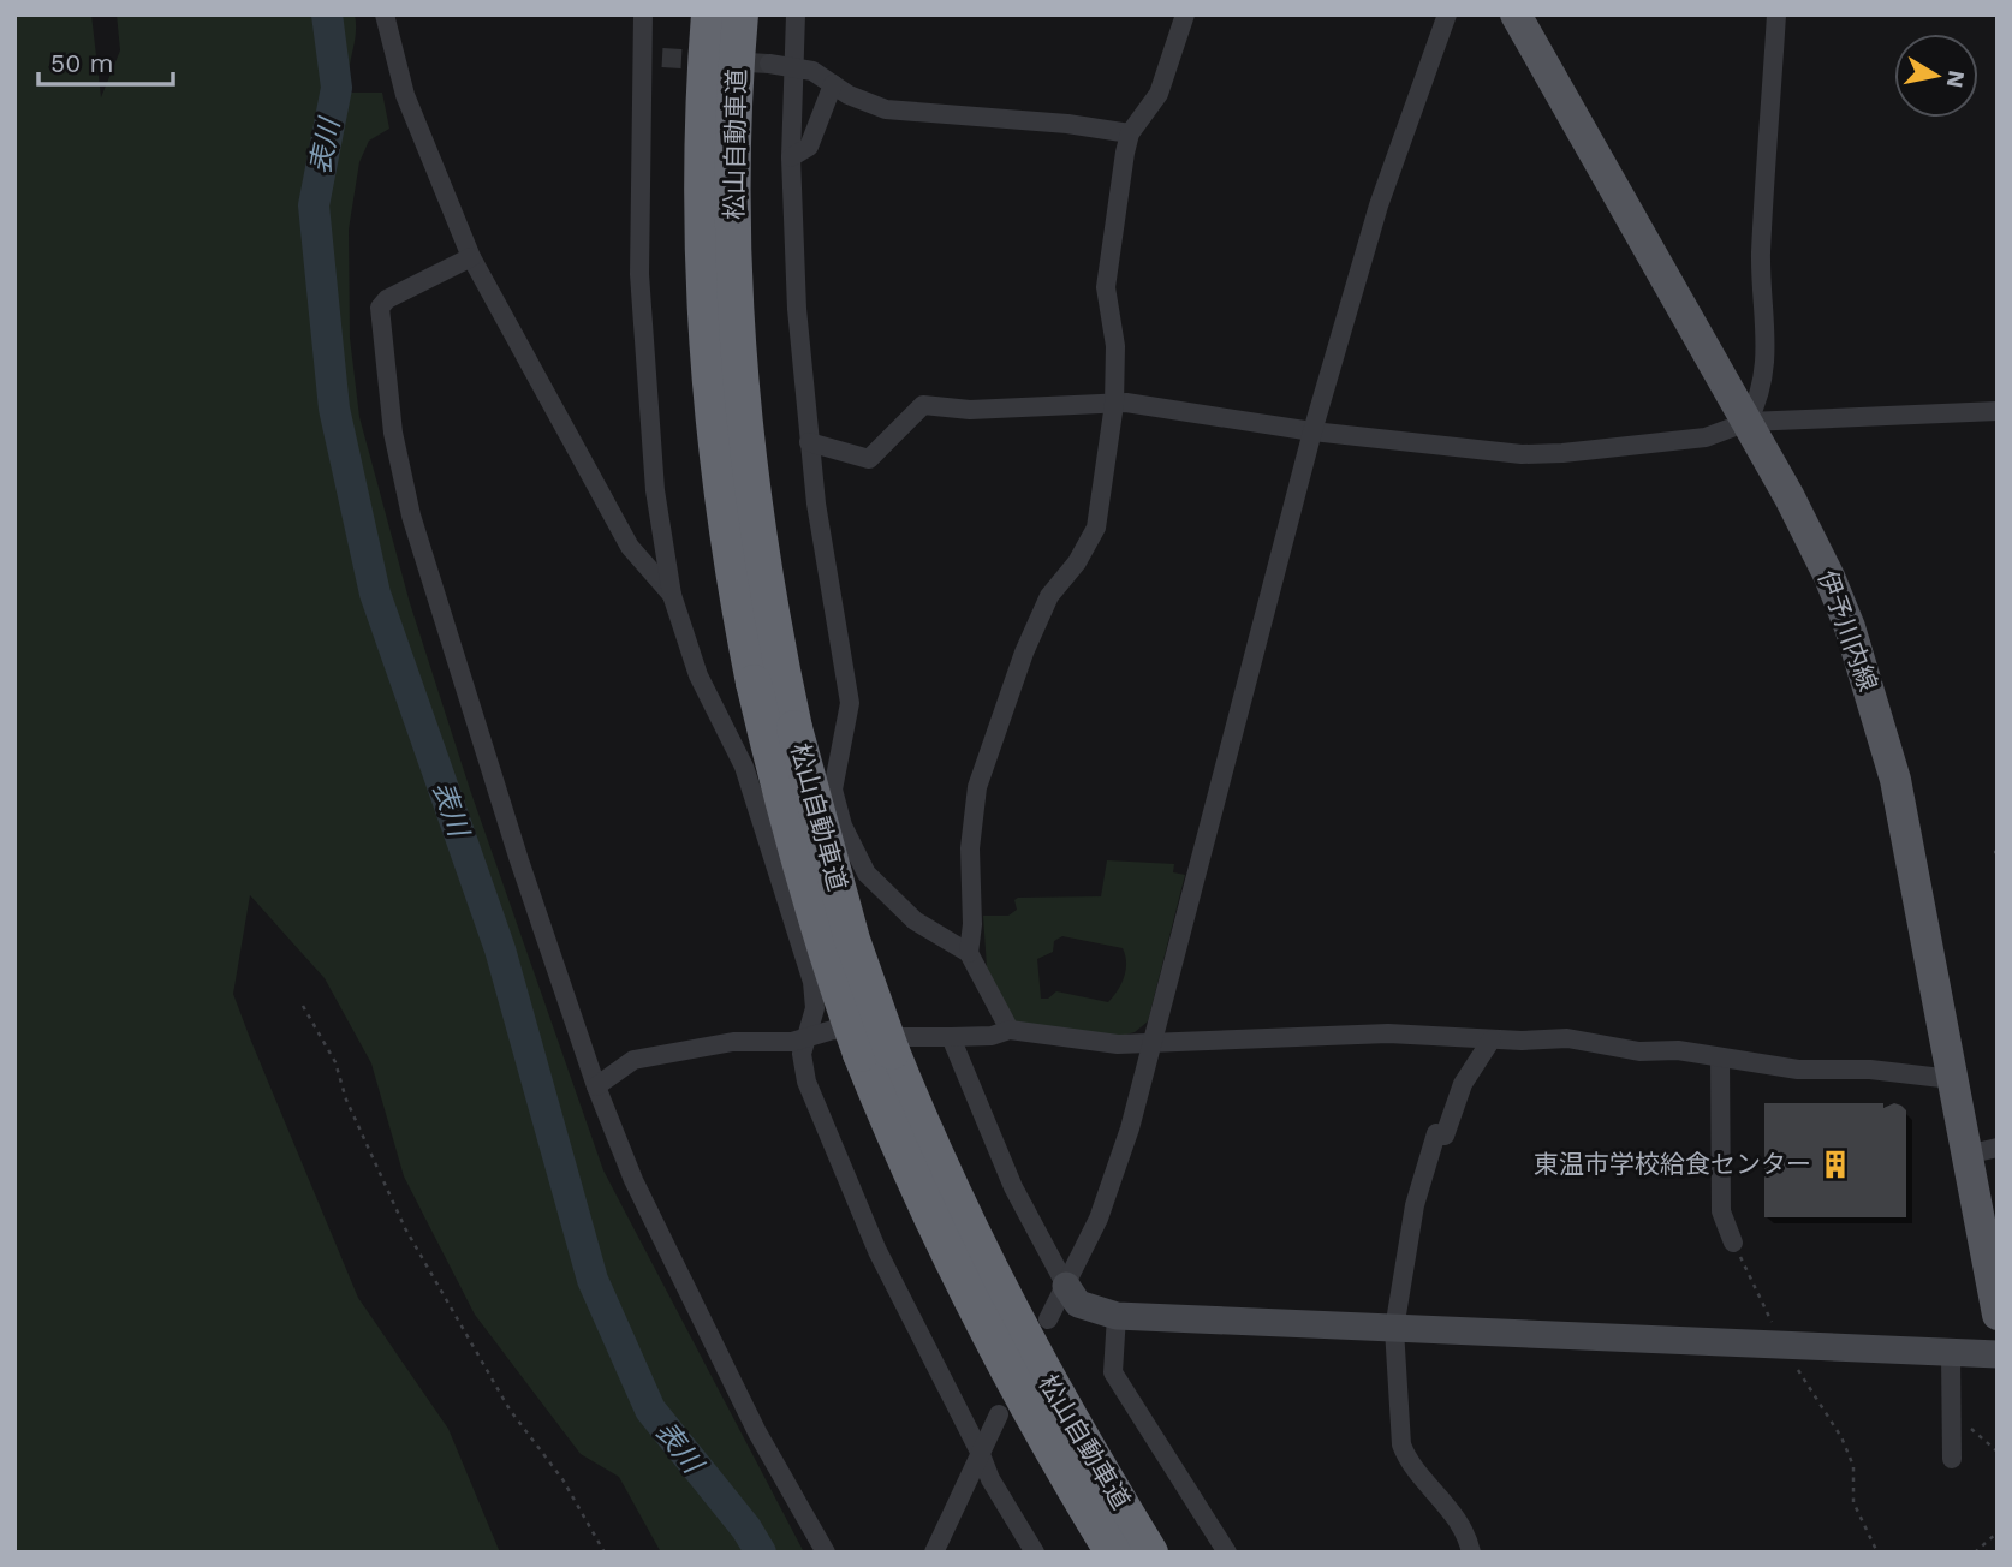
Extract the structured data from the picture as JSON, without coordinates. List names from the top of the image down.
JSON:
{
  "streets": {
    "highway": ["松山自動車道"],
    "main road": ["伊予川内線"]
  },
  "water": ["表川"],
  "places": {
    "building": ["東温市学校給食センター"]
  },
  "scale_bar": "50 m",
  "north": "right"
}
